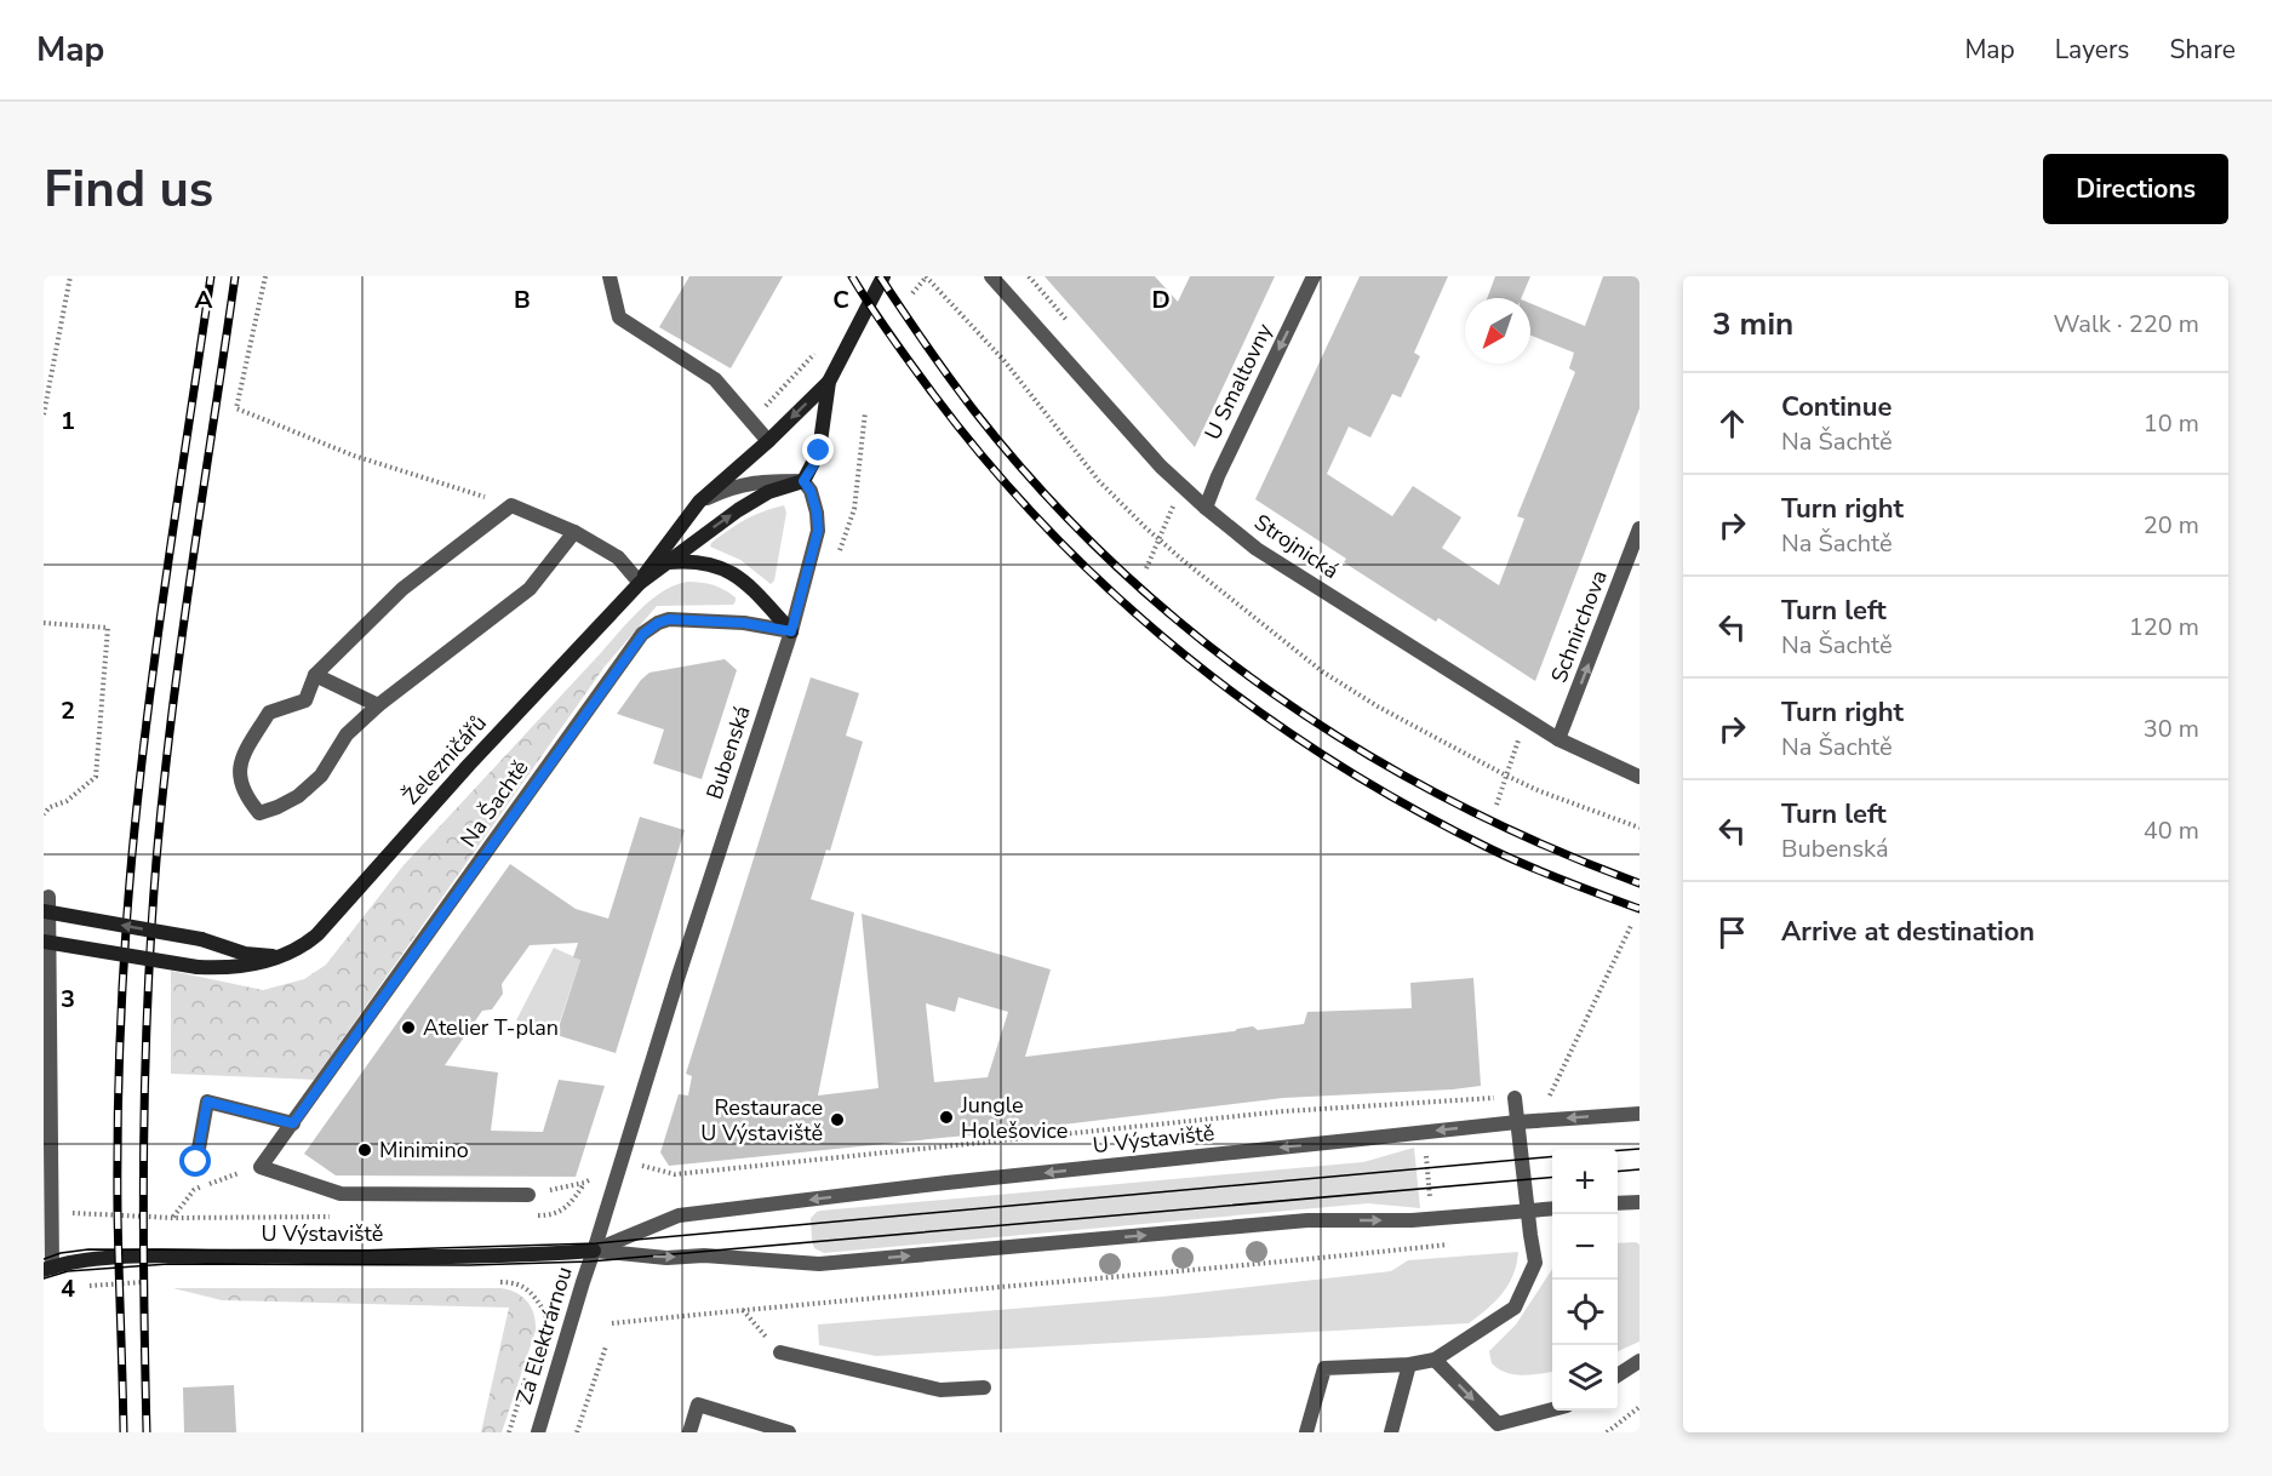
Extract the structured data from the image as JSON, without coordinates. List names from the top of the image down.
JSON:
{
  "streets": {
    "main road": ["Železničářů", "U Výstaviště"],
    "street": [
      "U Smaltovny",
      "Strojnická",
      "Schnirchova",
      "Bubenská",
      "Na Šachtě",
      "Za Elektrárnou"
    ]
  },
  "crossings": [
    ["U Smaltovny", "Strojnická"],
    ["Strojnická", "Schnirchova"],
    ["Bubenská", "Železničářů"],
    ["Bubenská", "Na Šachtě"],
    ["Bubenská", "U Výstaviště"],
    ["Bubenská", "Za Elektrárnou"],
    ["Na Šachtě", "U Výstaviště"],
    ["U Výstaviště", "Za Elektrárnou"]
  ],
  "one_way": ["U Smaltovny", "Schnirchova"],
  "places": [
    "Atelier T-plan",
    "Jungle Holešovice",
    "Restaurace U Výstaviště",
    "Minimino"
  ],
  "north": "bottom left",
  "page": {
    "header": "Map",
    "nav": ["Map", "Layers", "Share"],
    "buttons": "Directions",
    "title": "Find us",
    "heading": ["3 min", "Walk · 220 m"],
    "list": [
      ["Continue", "Na Šachtě", "10 m"],
      ["Turn right", "Na Šachtě", "20 m"],
      ["Turn left", "Na Šachtě", "120 m"],
      ["Turn right", "Na Šachtě", "30 m"],
      ["Turn left", "Bubenská", "40 m"],
      "Arrive at destination"
    ],
    "map_buttons": ["+", "−"]
  },
  "grid": {
    "columns": [
      "A",
      "B",
      "C",
      "D"
    ],
    "rows": [
      "1",
      "2",
      "3",
      "4"
    ]
  }
}
